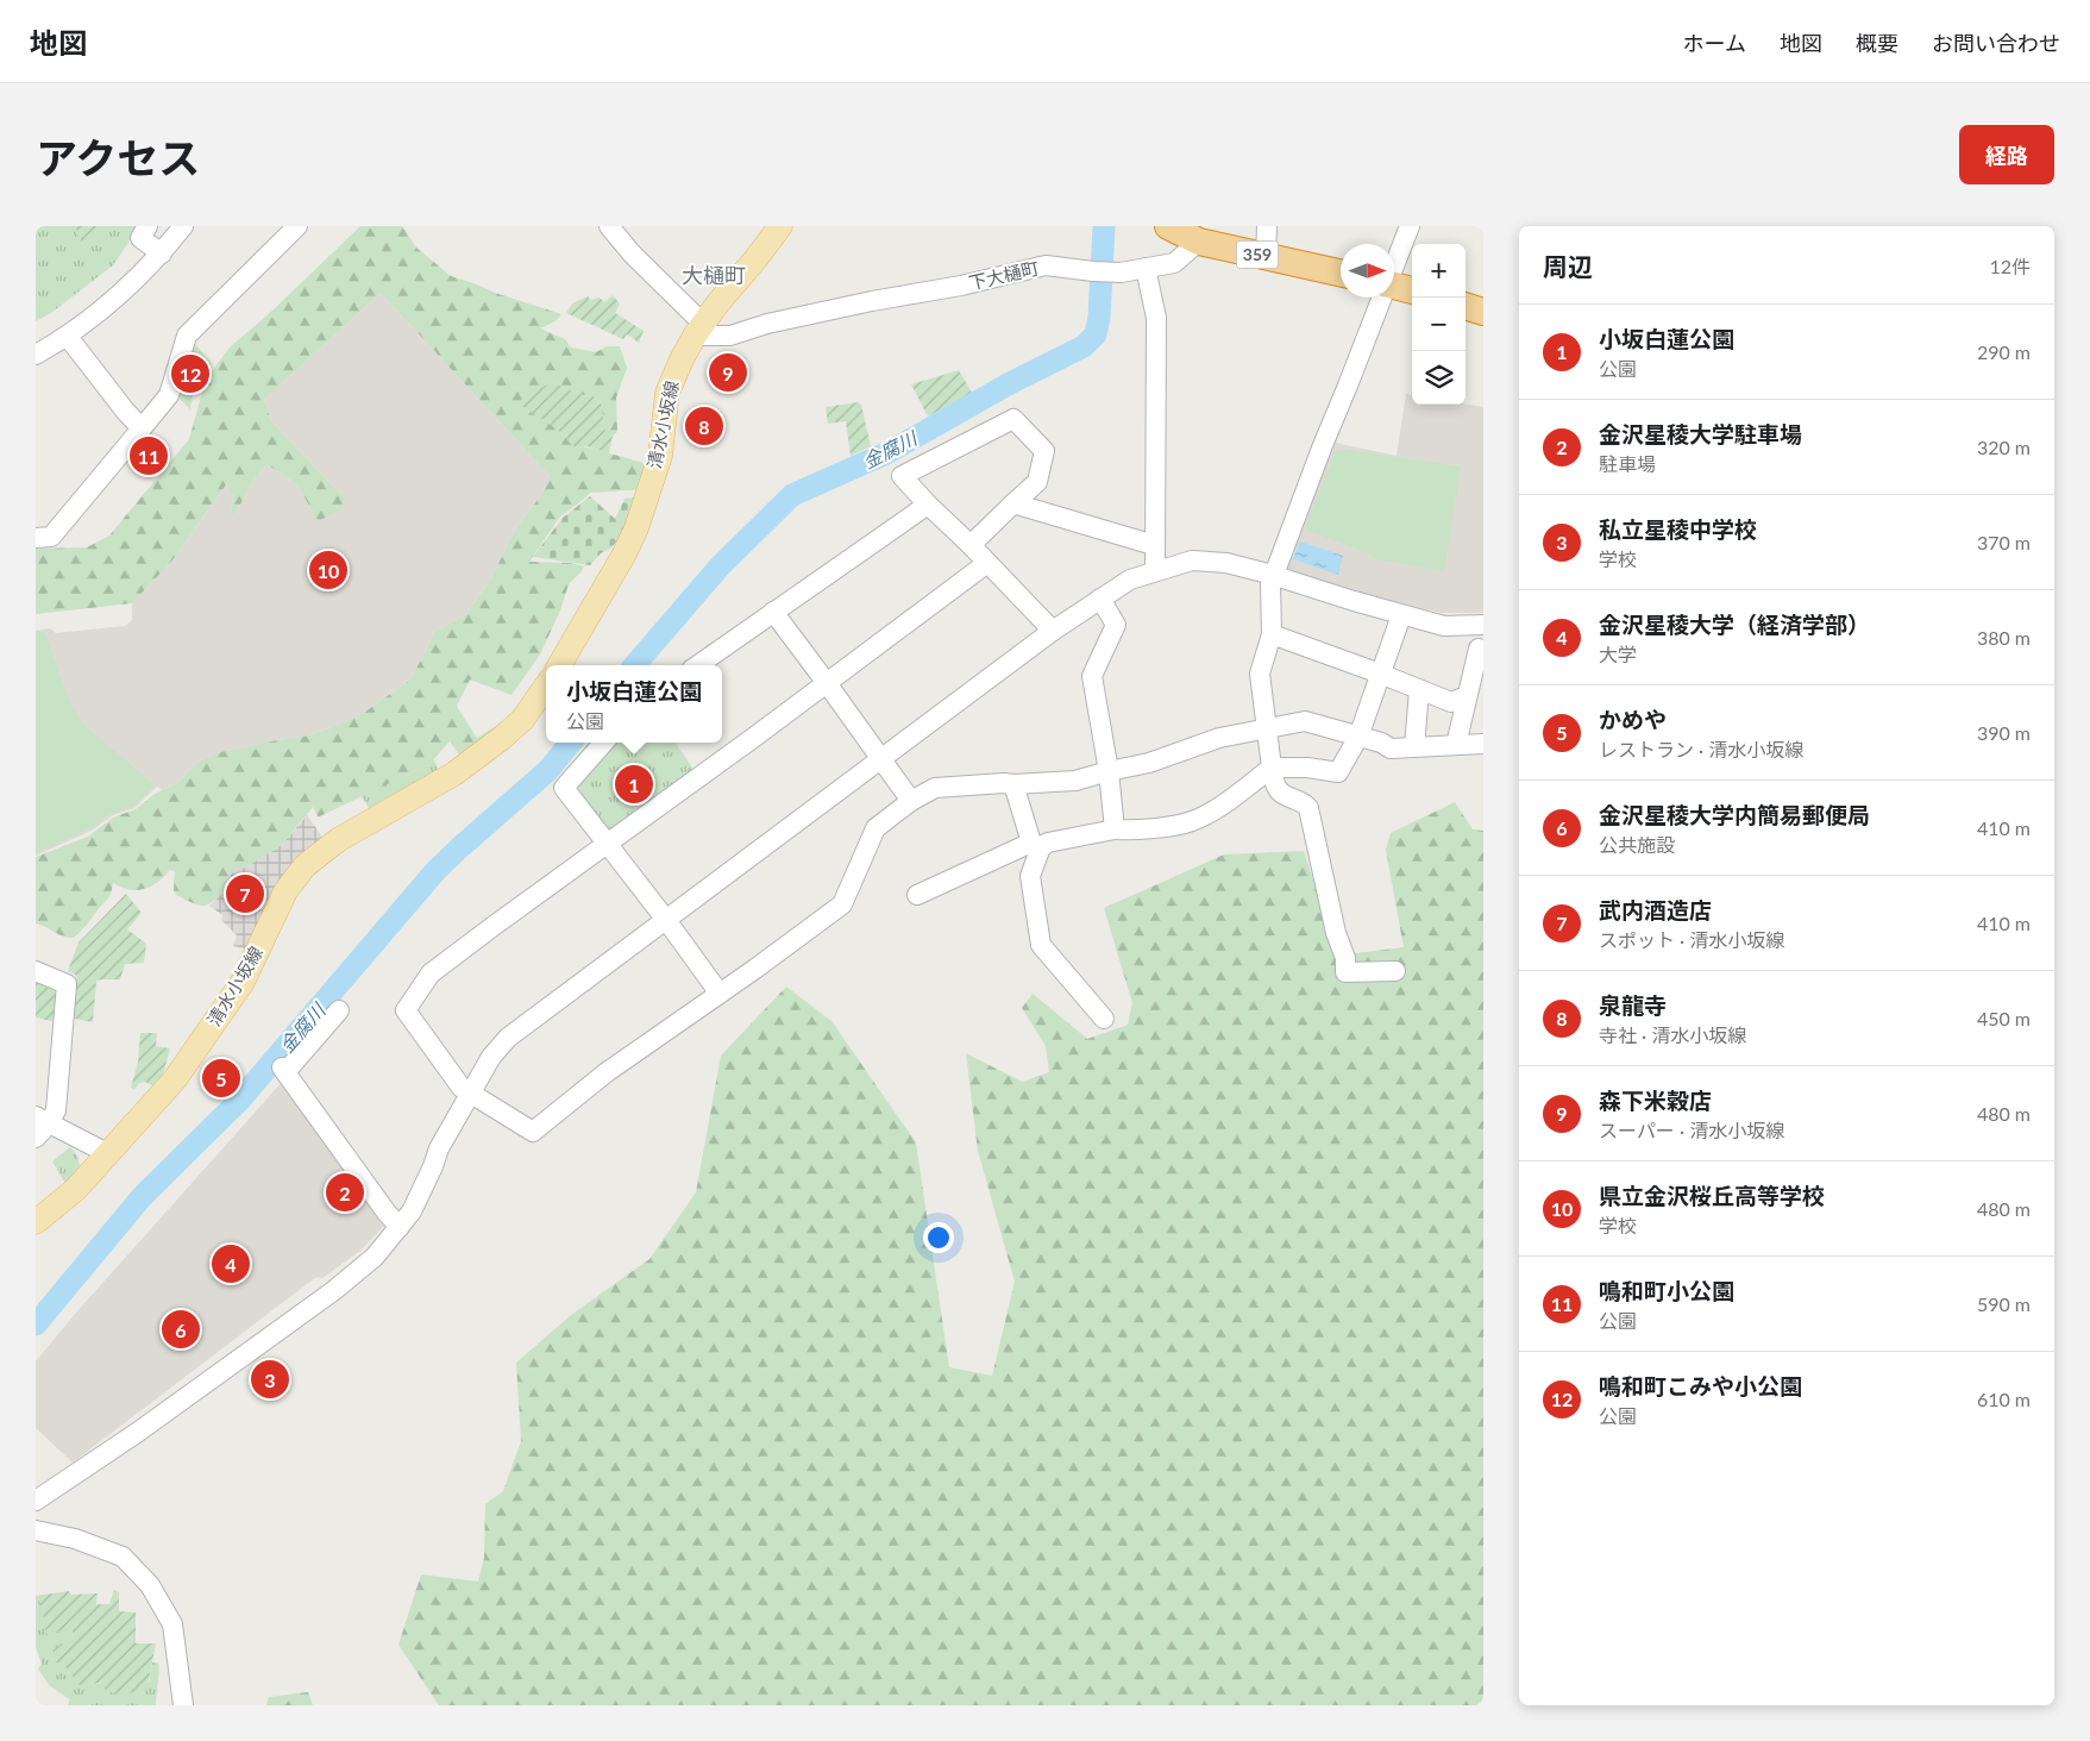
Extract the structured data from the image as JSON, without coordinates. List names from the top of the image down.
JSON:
{
  "streets": {
    "highway": ["359"],
    "main road": ["清水小坂線"],
    "street": ["下大樋町"]
  },
  "crossings": [
    ["359", "下大樋町"],
    ["下大樋町", "清水小坂線"]
  ],
  "districts": ["大樋町"],
  "water": ["金腐川"],
  "north": "right",
  "page": {
    "header": "地図",
    "nav": [
      "ホーム",
      "地図",
      "概要",
      "お問い合わせ"
    ],
    "title": "アクセス",
    "buttons": "経路",
    "heading": ["周辺", "12件"],
    "map_buttons": ["+", "−"],
    "list": [
      {
        "mark": "1",
        "name": "小坂白蓮公園",
        "note": "公園",
        "value": "290 m"
      },
      {
        "mark": "2",
        "name": "金沢星稜大学駐車場",
        "note": "駐車場",
        "value": "320 m"
      },
      {
        "mark": "3",
        "name": "私立星稜中学校",
        "note": "学校",
        "value": "370 m"
      },
      {
        "mark": "4",
        "name": "金沢星稜大学（経済学部）",
        "note": "大学",
        "value": "380 m"
      },
      {
        "mark": "5",
        "name": "かめや",
        "note": "レストラン · 清水小坂線",
        "value": "390 m"
      },
      {
        "mark": "6",
        "name": "金沢星稜大学内簡易郵便局",
        "note": "公共施設",
        "value": "410 m"
      },
      {
        "mark": "7",
        "name": "武内酒造店",
        "note": "スポット · 清水小坂線",
        "value": "410 m"
      },
      {
        "mark": "8",
        "name": "泉龍寺",
        "note": "寺社 · 清水小坂線",
        "value": "450 m"
      },
      {
        "mark": "9",
        "name": "森下米穀店",
        "note": "スーパー · 清水小坂線",
        "value": "480 m"
      },
      {
        "mark": "10",
        "name": "県立金沢桜丘高等学校",
        "note": "学校",
        "value": "480 m"
      },
      {
        "mark": "11",
        "name": "鳴和町小公園",
        "note": "公園",
        "value": "590 m"
      },
      {
        "mark": "12",
        "name": "鳴和町こみや小公園",
        "note": "公園",
        "value": "610 m"
      }
    ],
    "pins": [
      "9",
      "12",
      "8",
      "11",
      "10",
      "1",
      "7",
      "5",
      "2",
      "4",
      "6",
      "3"
    ],
    "popup": ["小坂白蓮公園", "公園"]
  }
}
